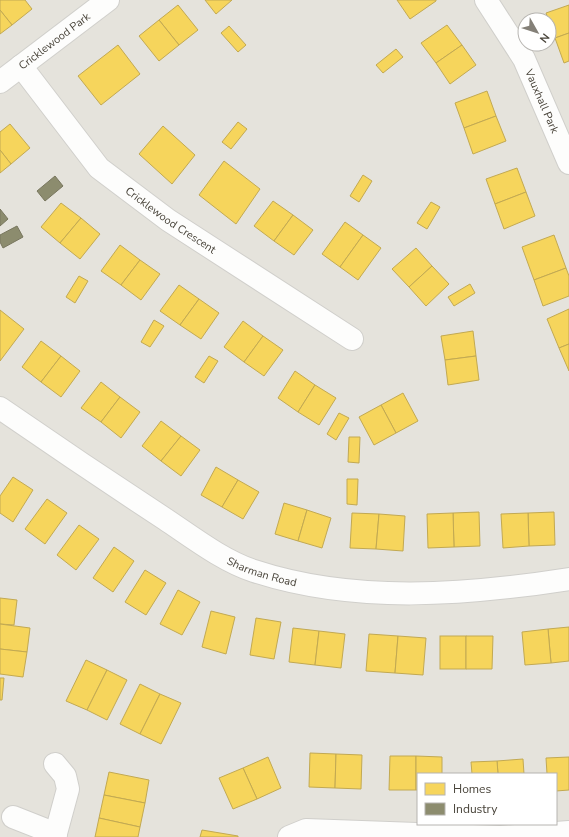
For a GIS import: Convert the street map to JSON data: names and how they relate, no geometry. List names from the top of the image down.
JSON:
{
  "streets": {
    "street": [
      "Cricklewood Park",
      "Vauxhall Park",
      "Cricklewood Crescent",
      "Sharman Road"
    ]
  },
  "crossings": [
    ["Cricklewood Park", "Cricklewood Crescent"]
  ],
  "legend": ["Homes", "Industry"],
  "north": "bottom right"
}
